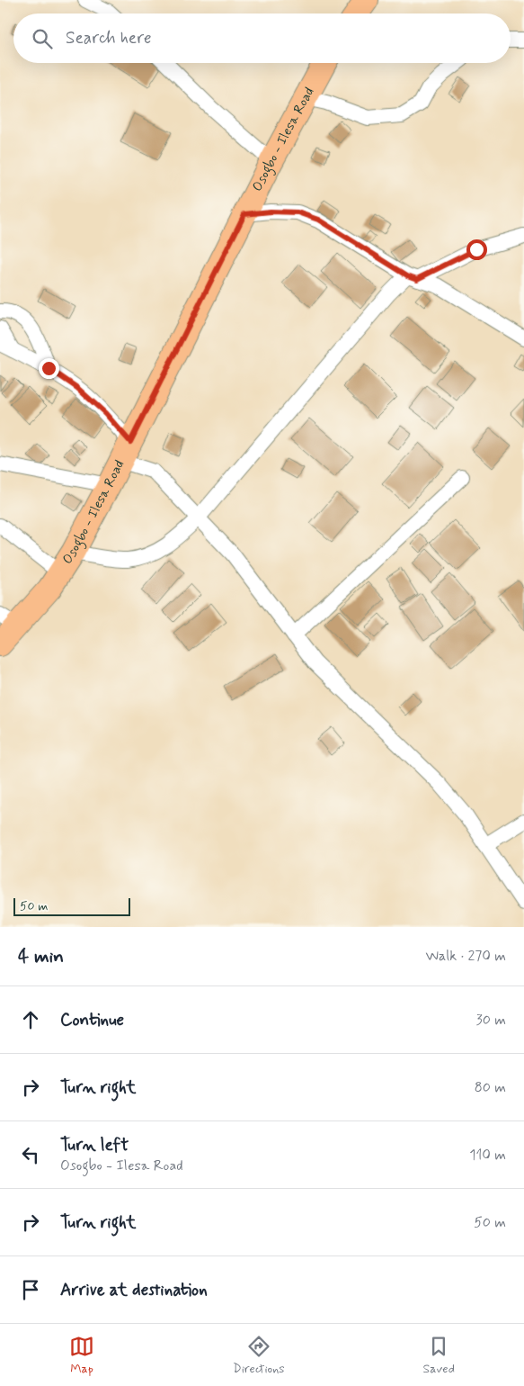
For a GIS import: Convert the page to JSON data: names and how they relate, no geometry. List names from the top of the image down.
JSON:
{
  "streets": {
    "main road": ["Osogbo - Ilesa Road"]
  },
  "scale_bar": "50 m",
  "page": {
    "search": "Search here",
    "scale": "50 m",
    "heading": ["4 min", "Walk · 270 m"],
    "list": [
      ["Continue", "30 m"],
      ["Turn right", "80 m"],
      ["Turn left", "Osogbo - Ilesa Road", "110 m"],
      ["Turn right", "50 m"],
      "Arrive at destination"
    ],
    "nav": ["Map", "Directions", "Saved"]
  }
}
